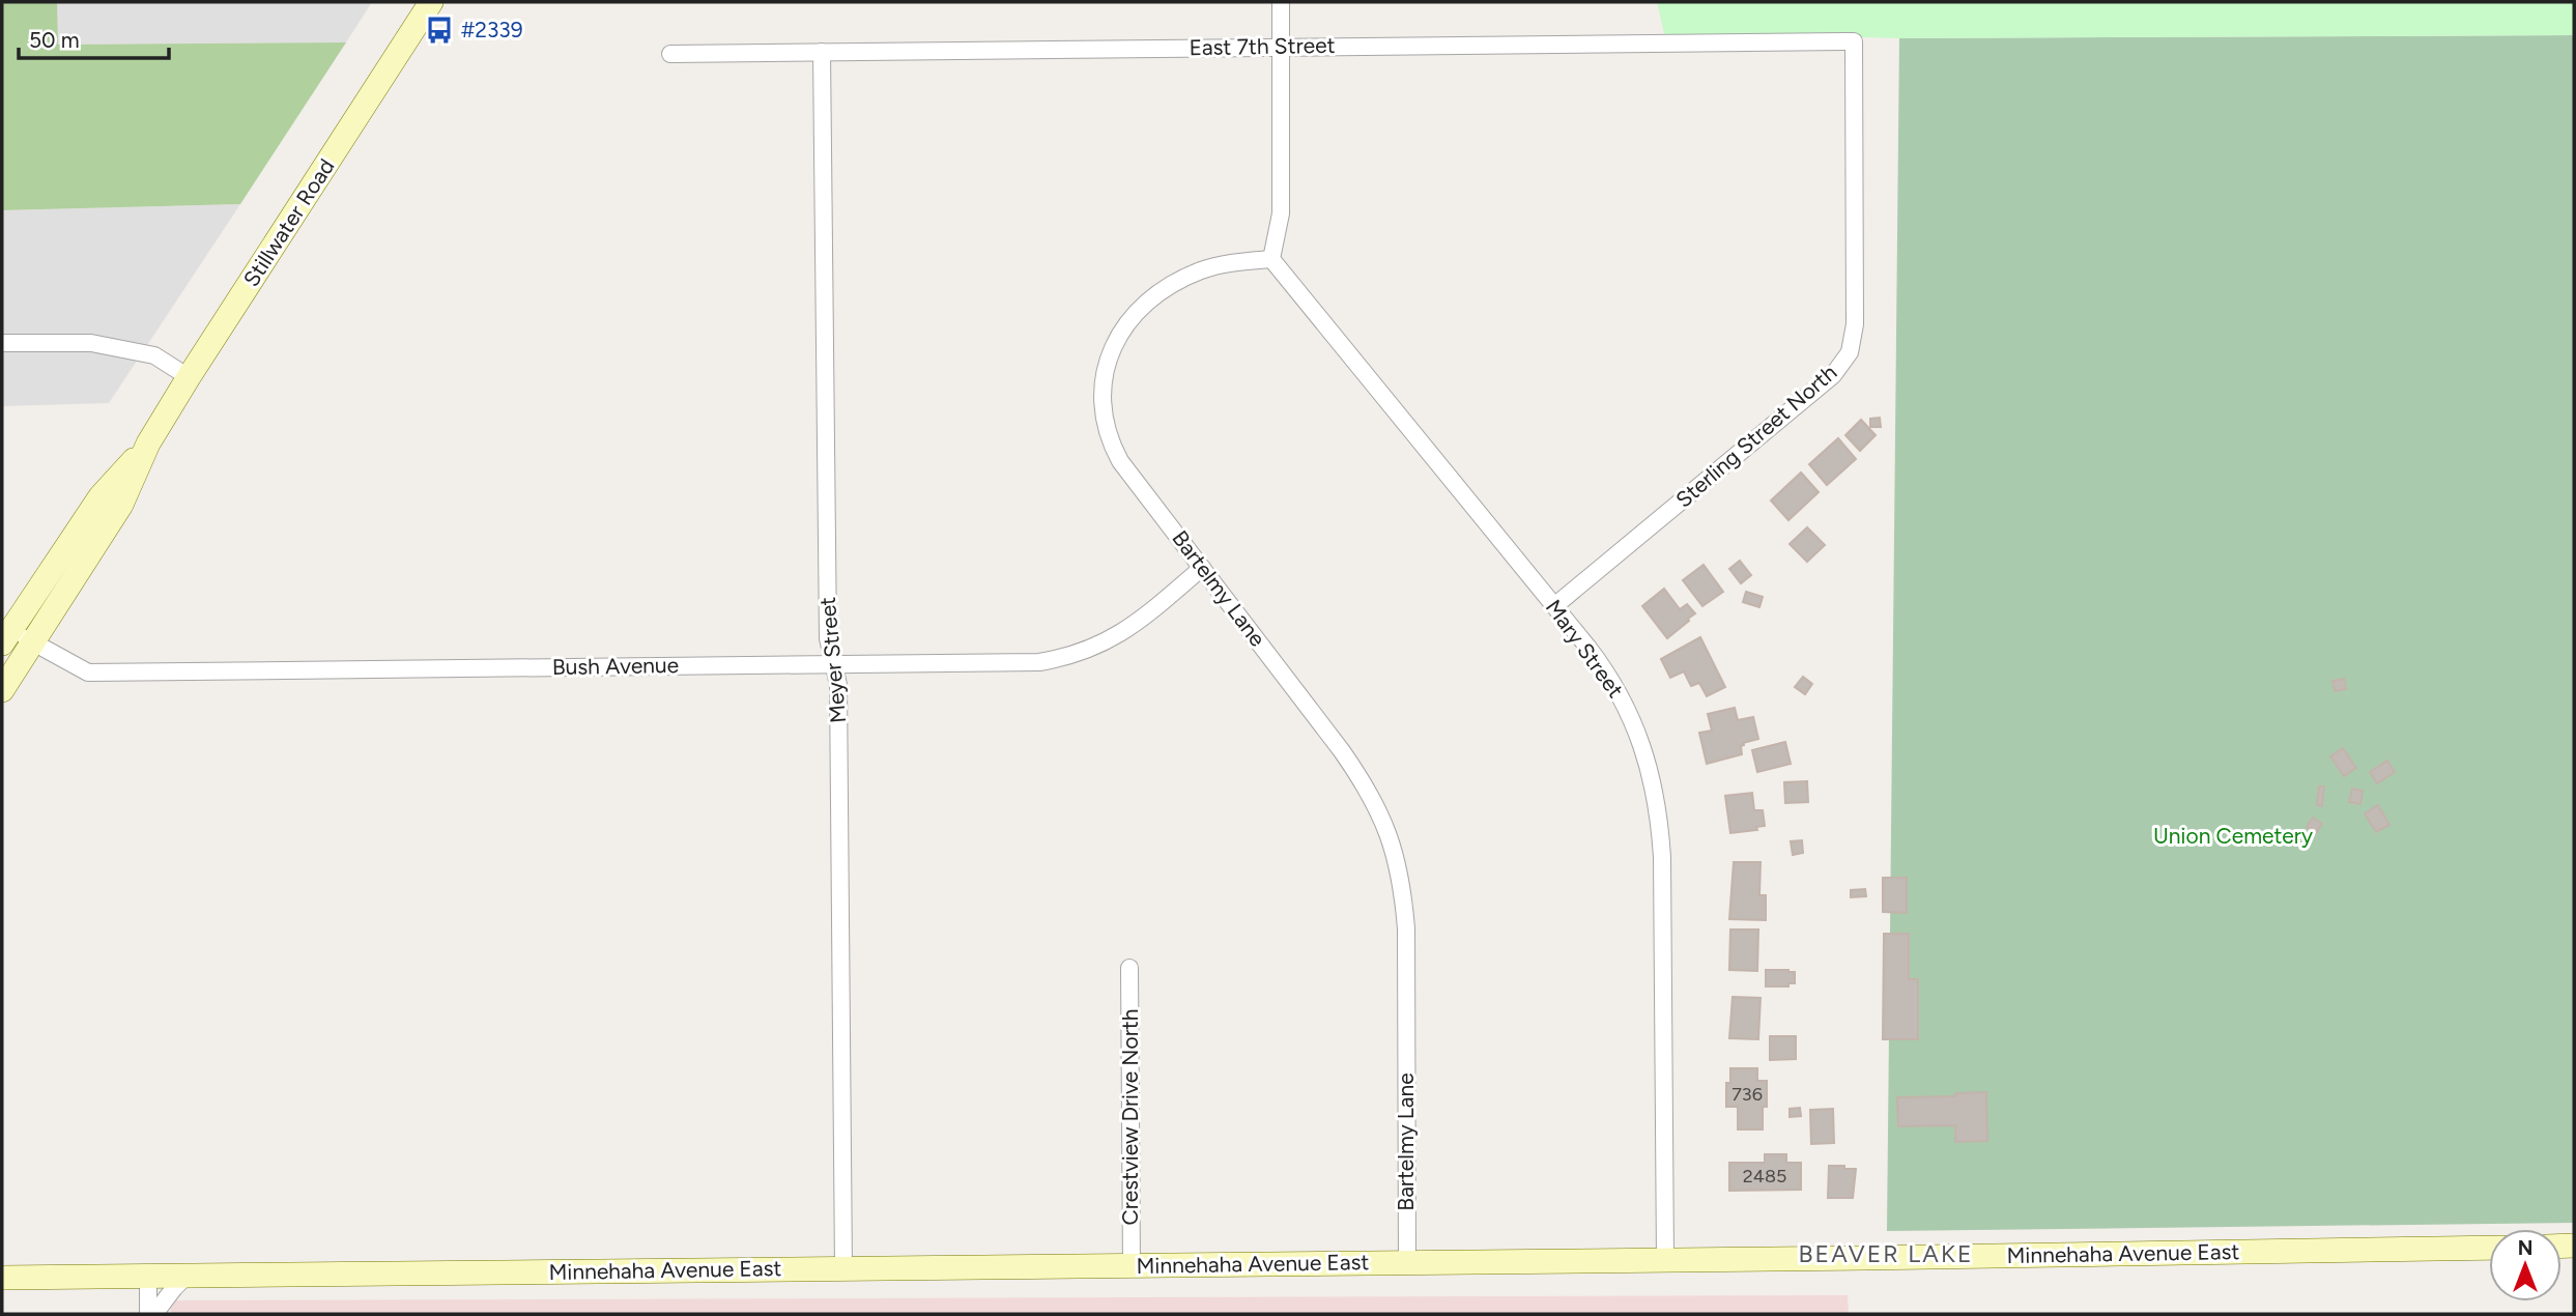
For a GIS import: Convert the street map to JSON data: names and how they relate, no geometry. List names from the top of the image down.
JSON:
{
  "streets": {
    "main road": ["Stillwater Road", "Minnehaha Avenue East"],
    "street": [
      "East 7th Street",
      "Sterling Street North",
      "Bartelmy Lane",
      "Mary Street",
      "Meyer Street",
      "Bush Avenue",
      "Crestview Drive North"
    ]
  },
  "crossings": [
    ["East 7th Street", "Sterling Street North"],
    ["East 7th Street", "Meyer Street"],
    ["Stillwater Road", "Bush Avenue"],
    ["Sterling Street North", "Mary Street"],
    ["Bartelmy Lane", "Mary Street"],
    ["Bartelmy Lane", "Bush Avenue"],
    ["Bartelmy Lane", "Minnehaha Avenue East"],
    ["Mary Street", "Minnehaha Avenue East"],
    ["Meyer Street", "Bush Avenue"],
    ["Meyer Street", "Minnehaha Avenue East"],
    ["Crestview Drive North", "Minnehaha Avenue East"]
  ],
  "districts": ["BEAVER LAKE"],
  "parks": ["Union Cemetery"],
  "places": {
    "bus stop": ["#2339"]
  },
  "house_numbers": ["736", "2485"],
  "scale_bar": "50 m",
  "north": "top"
}
